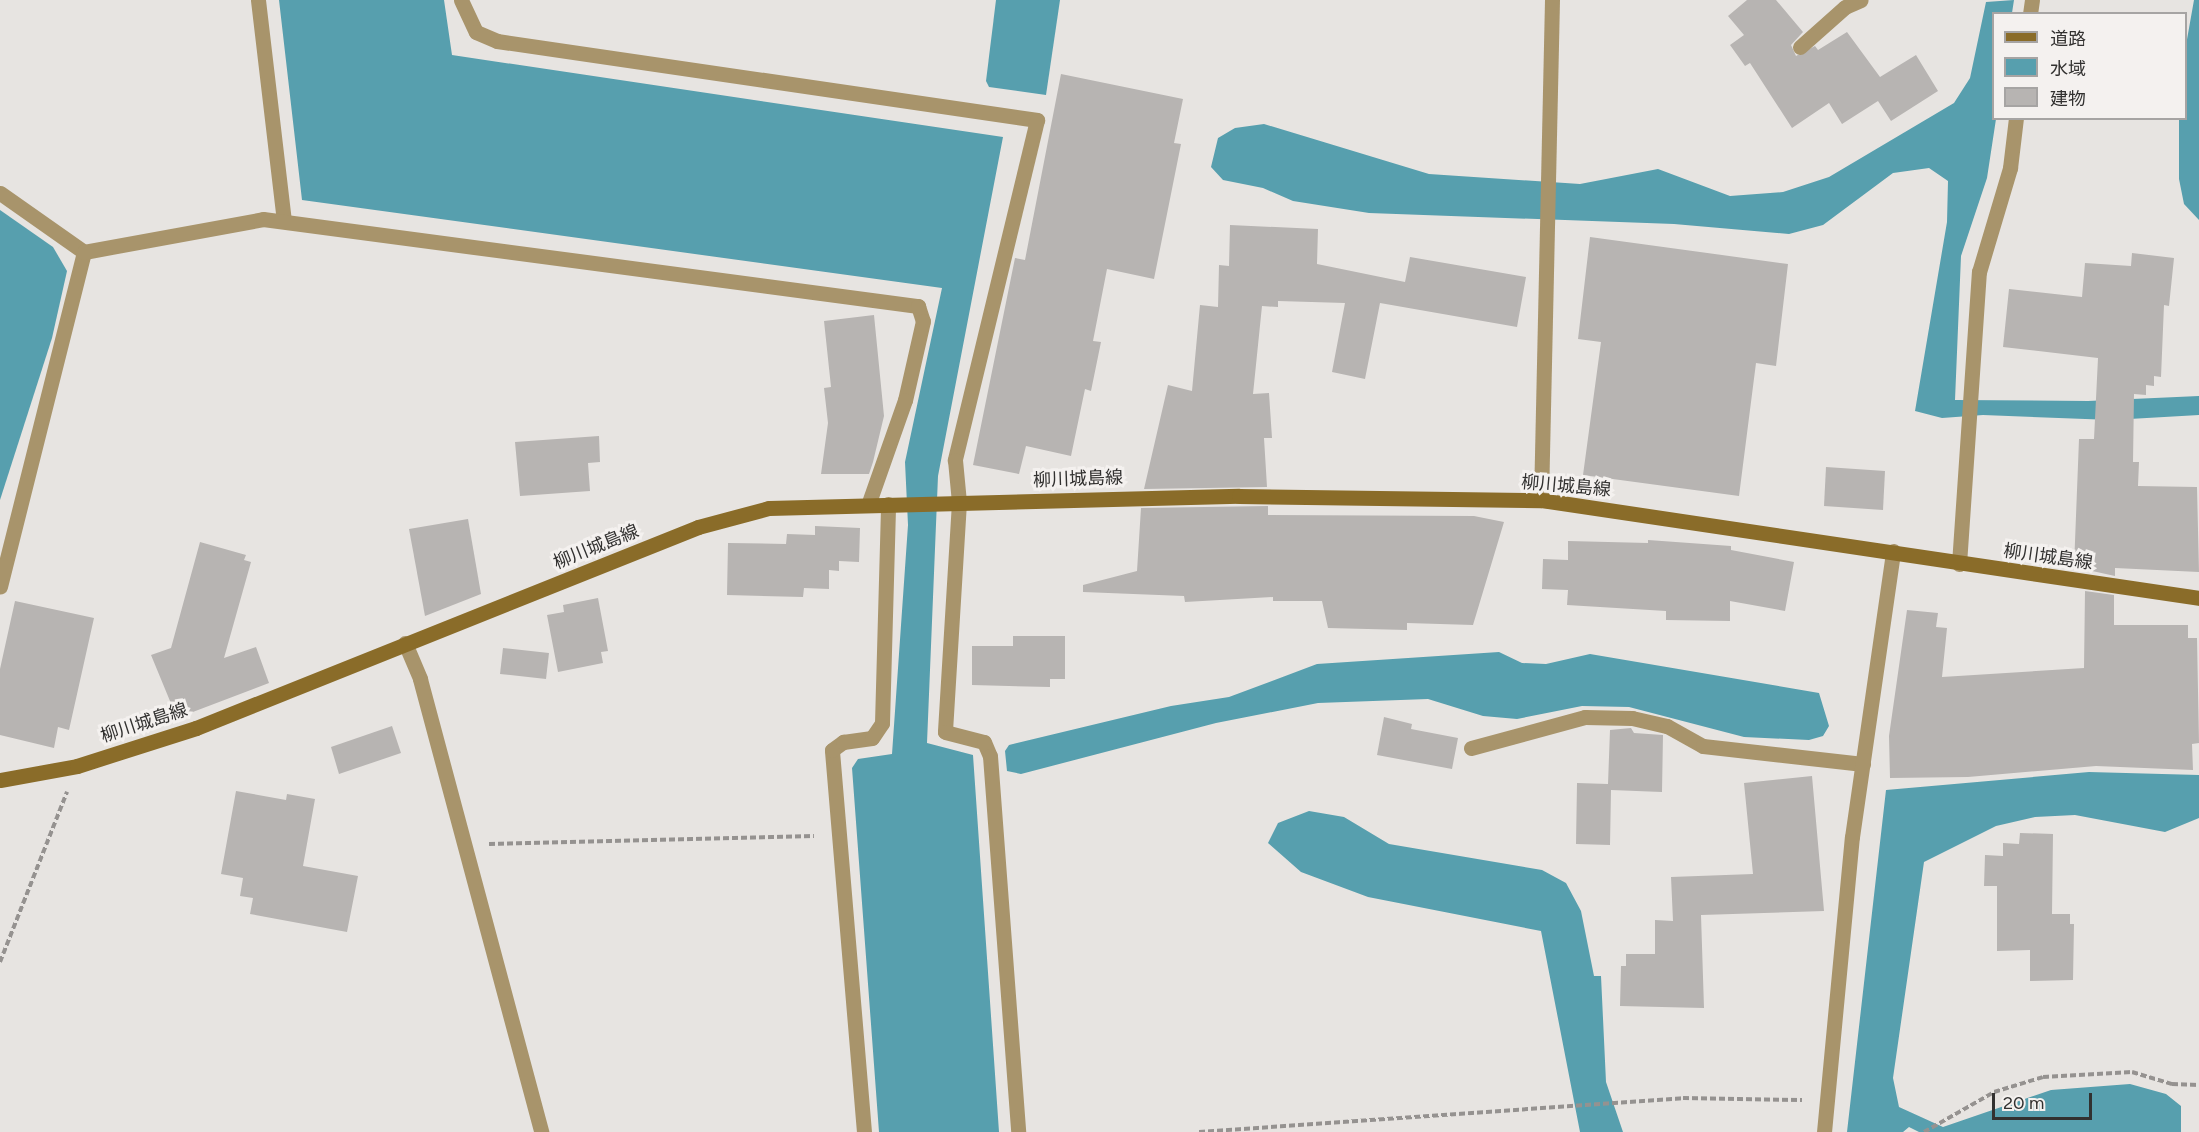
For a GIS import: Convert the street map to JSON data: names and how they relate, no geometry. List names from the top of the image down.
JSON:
{
  "streets": {
    "main road": ["柳川城島線"]
  },
  "legend": ["道路", "水域", "建物"],
  "scale_bar": "20 m"
}
